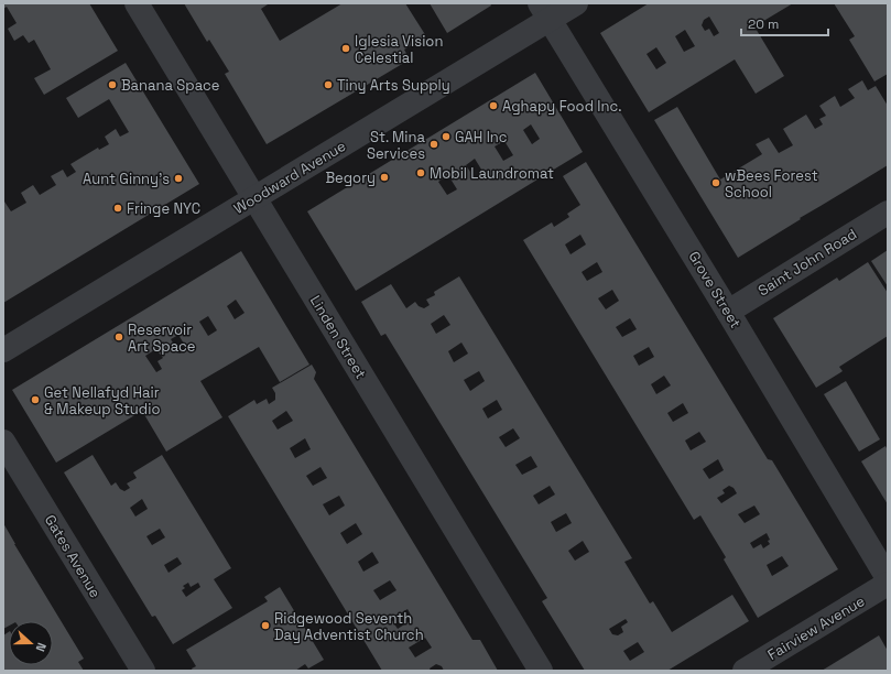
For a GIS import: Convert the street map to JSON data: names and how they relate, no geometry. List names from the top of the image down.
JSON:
{
  "streets": {
    "street": [
      "Woodward Avenue",
      "Saint John Road",
      "Grove Street",
      "Linden Street",
      "Gates Avenue",
      "Fairview Avenue"
    ]
  },
  "crossings": [
    ["Woodward Avenue", "Grove Street"],
    ["Woodward Avenue", "Linden Street"],
    ["Saint John Road", "Grove Street"]
  ],
  "places": [
    "Iglesia Vision Celestial",
    "Banana Space",
    "Tiny Arts Supply",
    "Aghapy Food Inc.",
    "GAH Inc",
    "St. Mina Services",
    "Mobil Laundromat",
    "Begory",
    "Aunt Ginny's",
    "wBees Forest School",
    "Fringe NYC",
    "Reservoir Art Space",
    "Get Nellafyd Hair & Makeup Studio",
    "Ridgewood Seventh Day Adventist Church"
  ],
  "scale_bar": "20 m",
  "north": "right"
}
